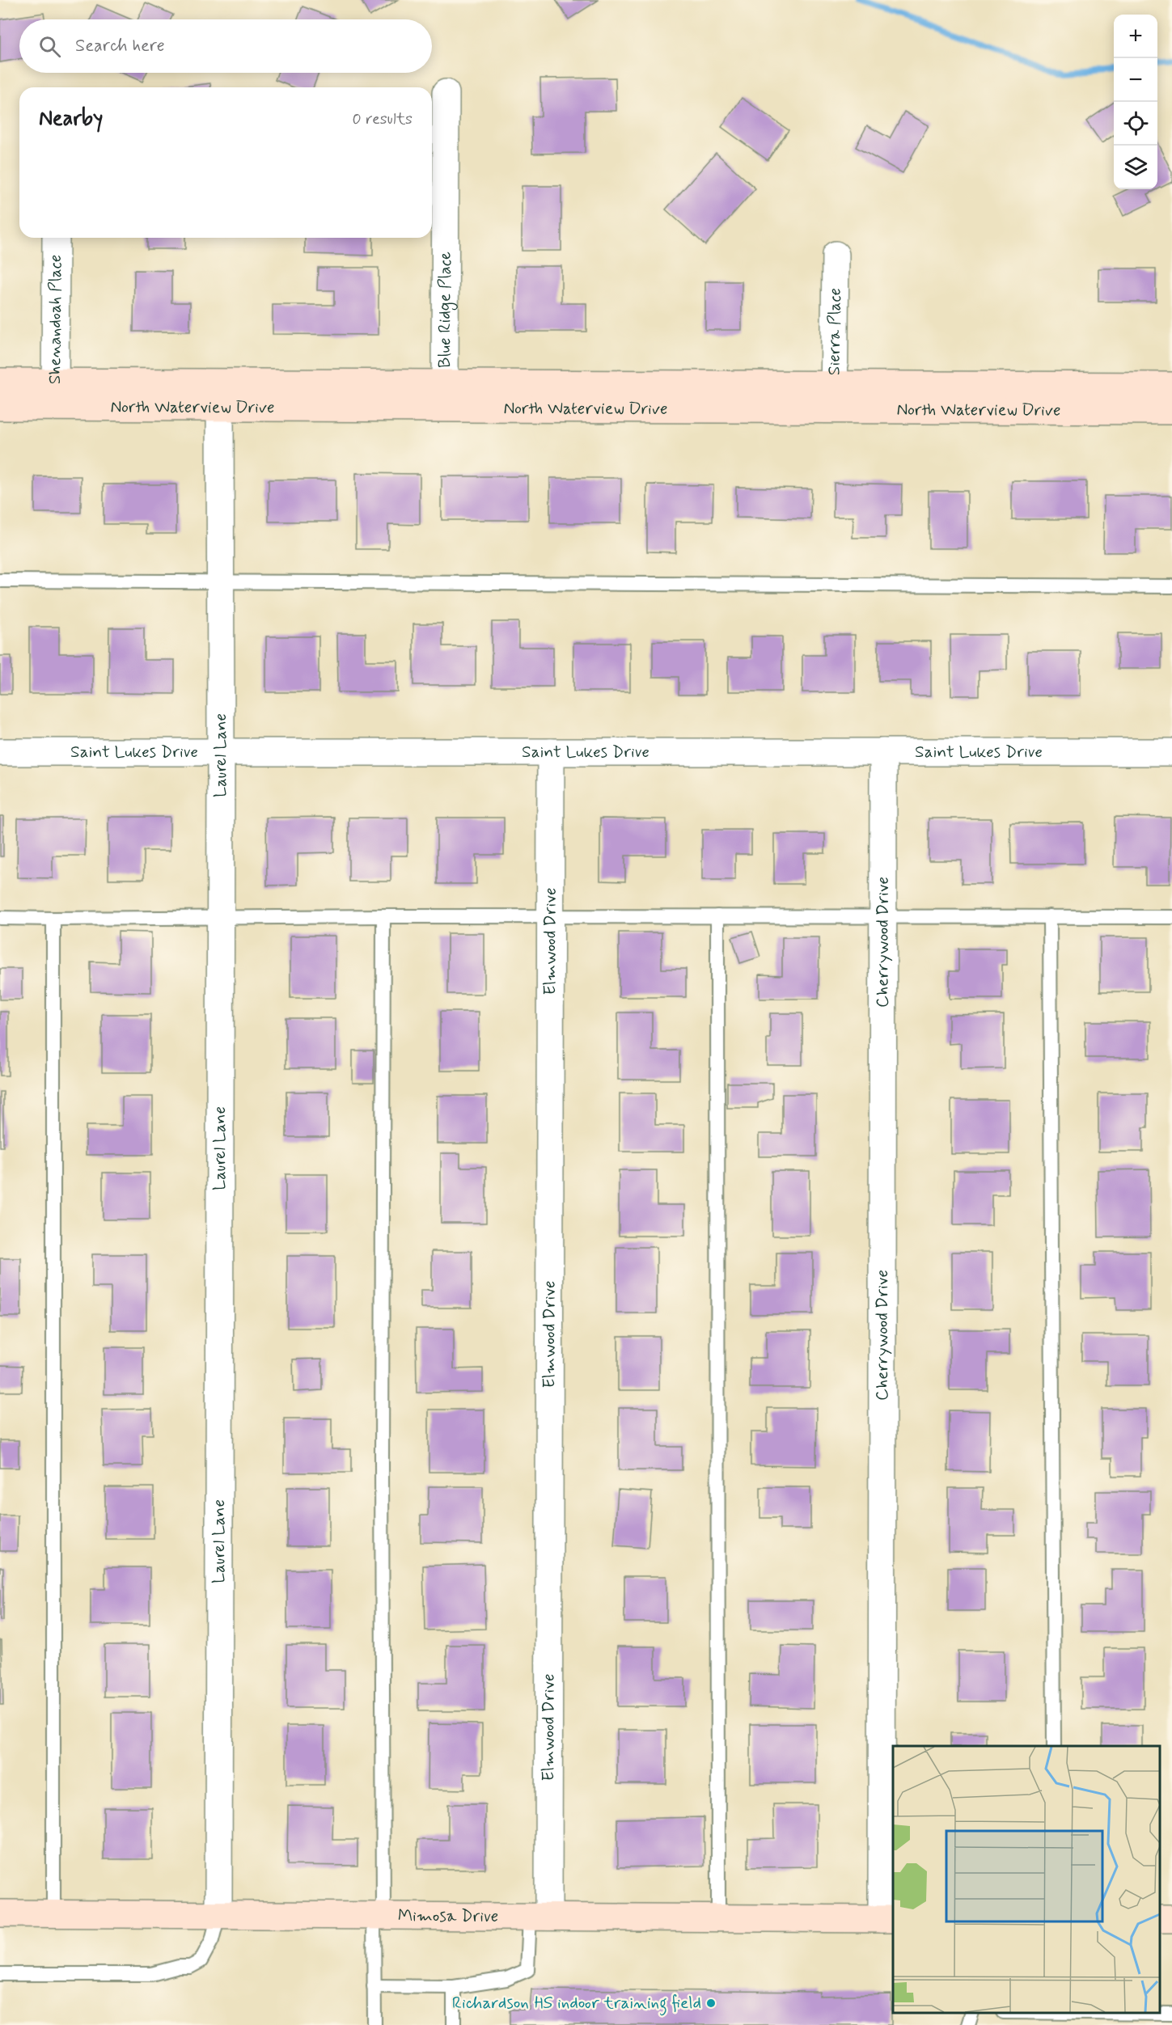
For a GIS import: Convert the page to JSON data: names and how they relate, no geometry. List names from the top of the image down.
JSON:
{
  "streets": {
    "street": [
      "Blue Ridge Place",
      "Shenandoah Place",
      "Sierra Place",
      "North Waterview Drive",
      "Saint Lukes Drive",
      "Laurel Lane",
      "Elmwood Drive",
      "Cherrywood Drive",
      "Mimosa Drive"
    ]
  },
  "crossings": [
    ["Blue Ridge Place", "North Waterview Drive"],
    ["Shenandoah Place", "North Waterview Drive"],
    ["Sierra Place", "North Waterview Drive"],
    ["North Waterview Drive", "Laurel Lane"],
    ["Saint Lukes Drive", "Laurel Lane"],
    ["Saint Lukes Drive", "Elmwood Drive"],
    ["Saint Lukes Drive", "Cherrywood Drive"],
    ["Laurel Lane", "Mimosa Drive"],
    ["Elmwood Drive", "Mimosa Drive"],
    ["Cherrywood Drive", "Mimosa Drive"]
  ],
  "places": ["Richardson HS indoor training field"],
  "page": {
    "map_buttons": ["+", "−"],
    "search": "Search here",
    "heading": ["Nearby", "0 results"]
  }
}
